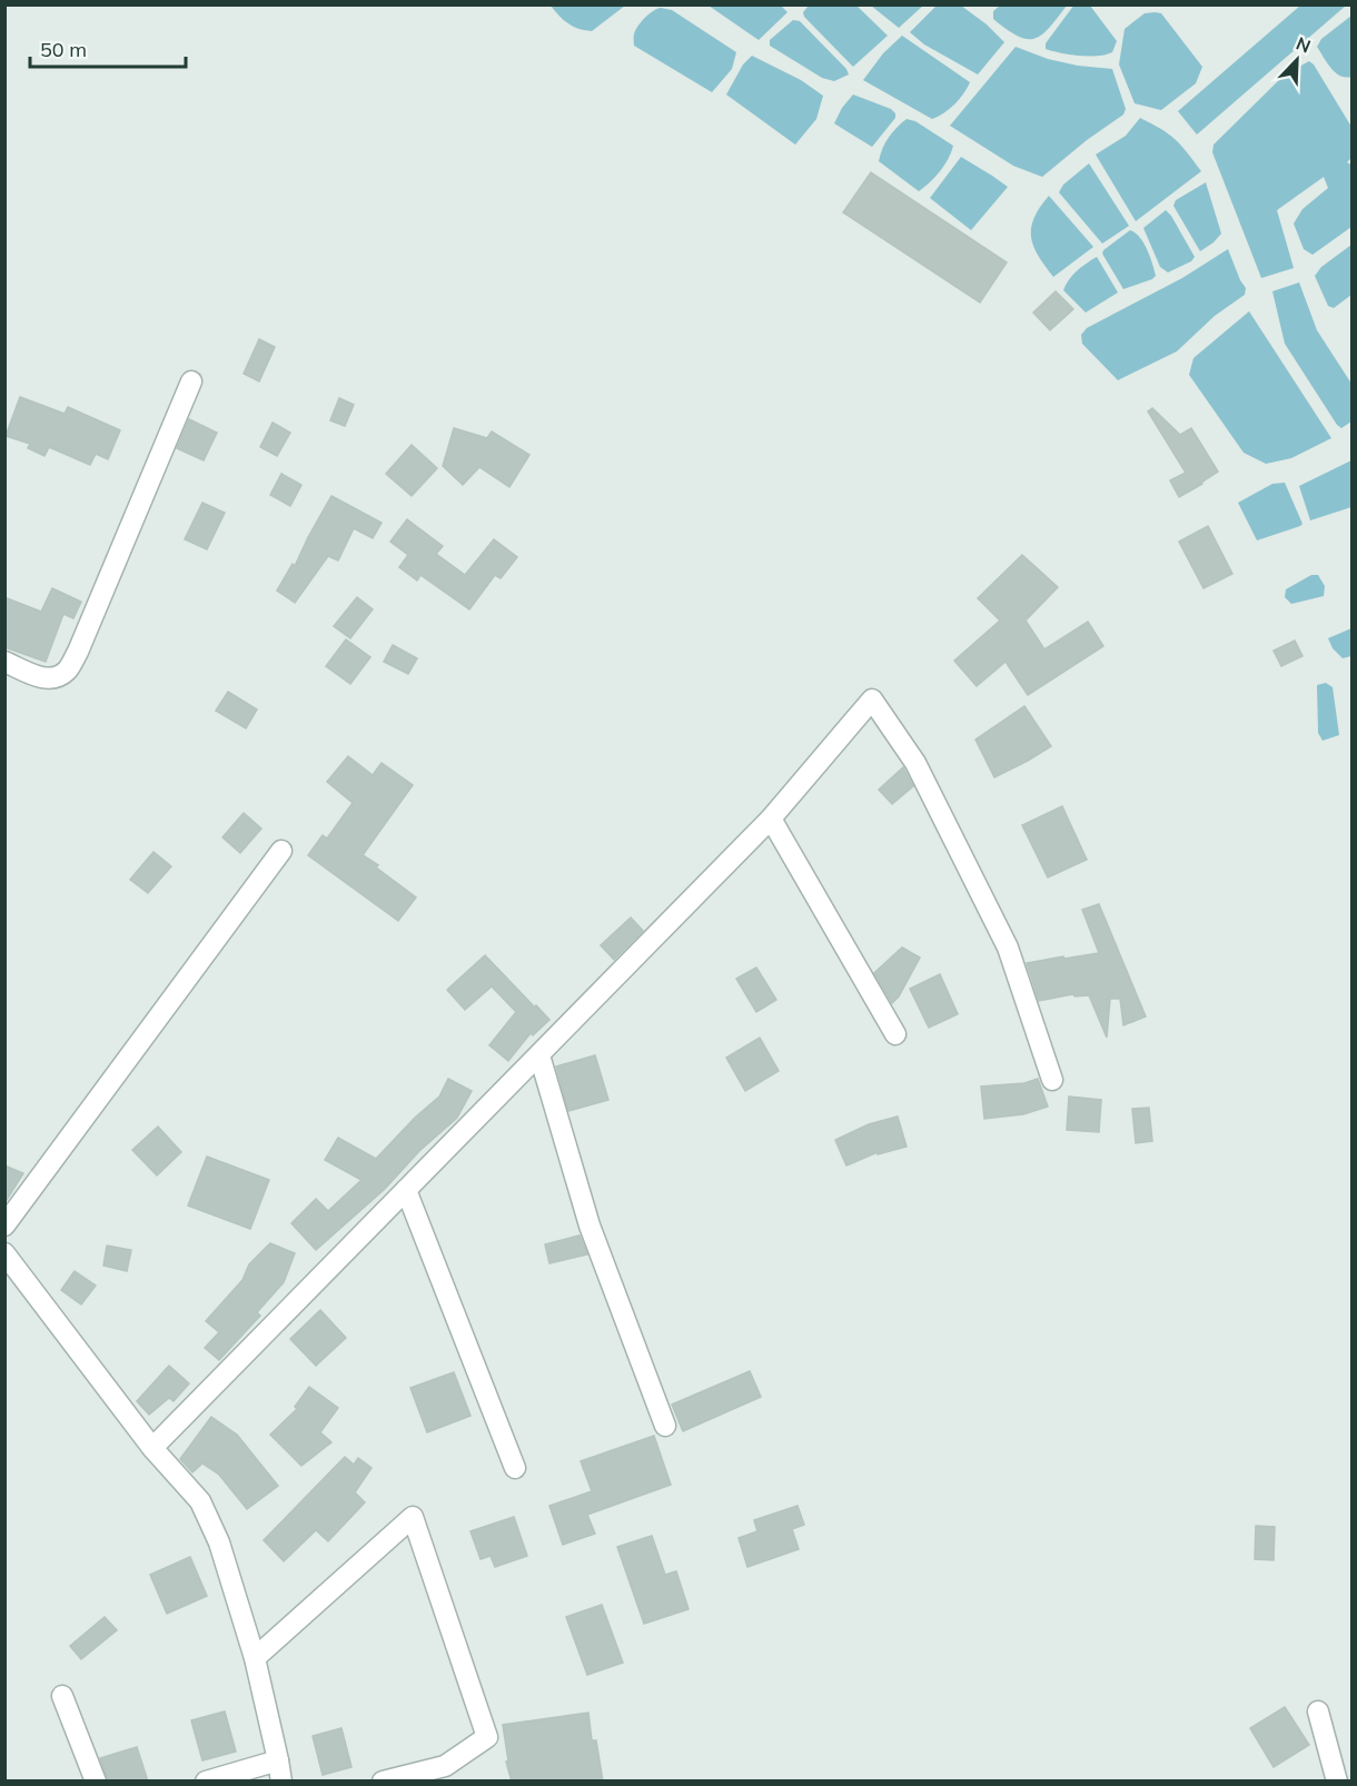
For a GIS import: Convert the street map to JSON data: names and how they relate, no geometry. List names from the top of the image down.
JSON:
{
  "scale_bar": "50 m",
  "north": "top right"
}
